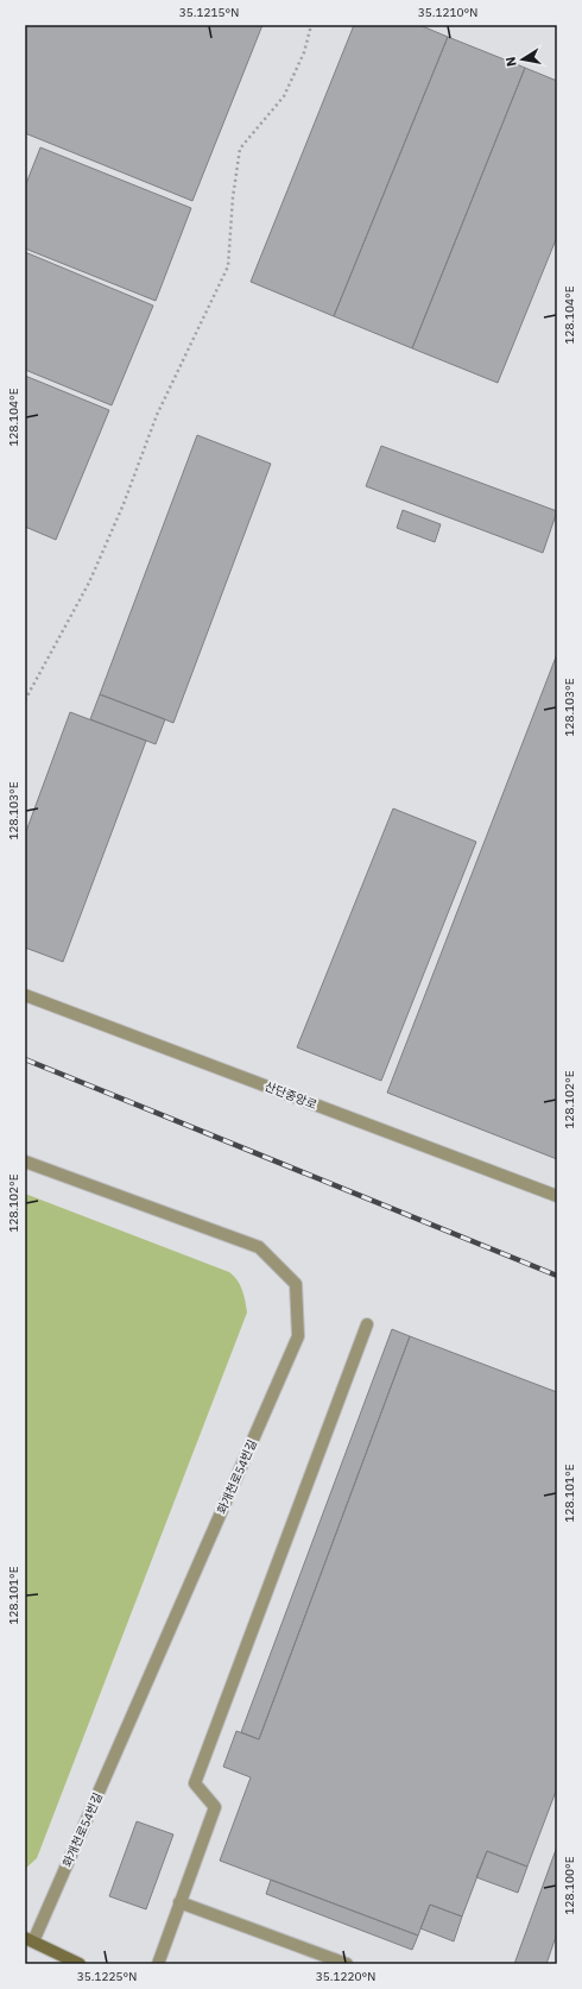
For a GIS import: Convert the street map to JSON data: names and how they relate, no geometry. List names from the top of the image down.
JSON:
{
  "streets": {
    "street": ["산단중앙로", "화개천로54번길"]
  },
  "north": "left",
  "coordinates": [
    "35.1215°N",
    "35.1210°N",
    "128.104°E",
    "128.103°E",
    "128.102°E",
    "128.101°E",
    "128.100°E",
    "35.1225°N",
    "35.1220°N"
  ]
}
